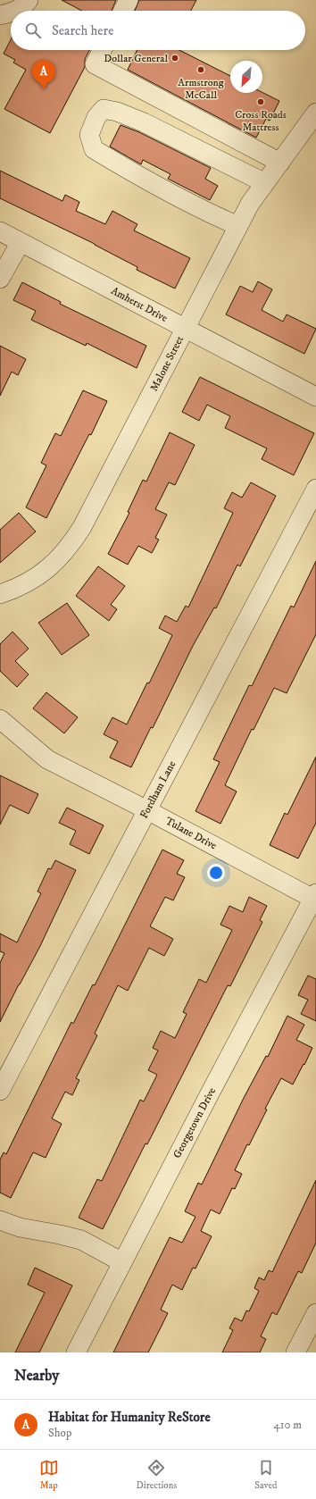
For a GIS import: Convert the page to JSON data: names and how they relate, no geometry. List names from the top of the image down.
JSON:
{
  "streets": {
    "street": [
      "Amherst Drive",
      "Malone Street",
      "Fordham Lane",
      "Tulane Drive",
      "Georgetown Drive"
    ]
  },
  "crossings": [
    ["Amherst Drive", "Malone Street"],
    ["Fordham Lane", "Tulane Drive"],
    ["Tulane Drive", "Georgetown Drive"]
  ],
  "places": ["Dollar General", "Armstrong McCall", "Cross Roads Mattress"],
  "north": "bottom left",
  "page": {
    "search": "Search here",
    "pins": "A",
    "heading": "Nearby",
    "list": [
      {
        "mark": "A",
        "name": "Habitat for Humanity ReStore",
        "note": "Shop",
        "value": "410 m"
      }
    ],
    "nav": ["Map", "Directions", "Saved"]
  }
}
